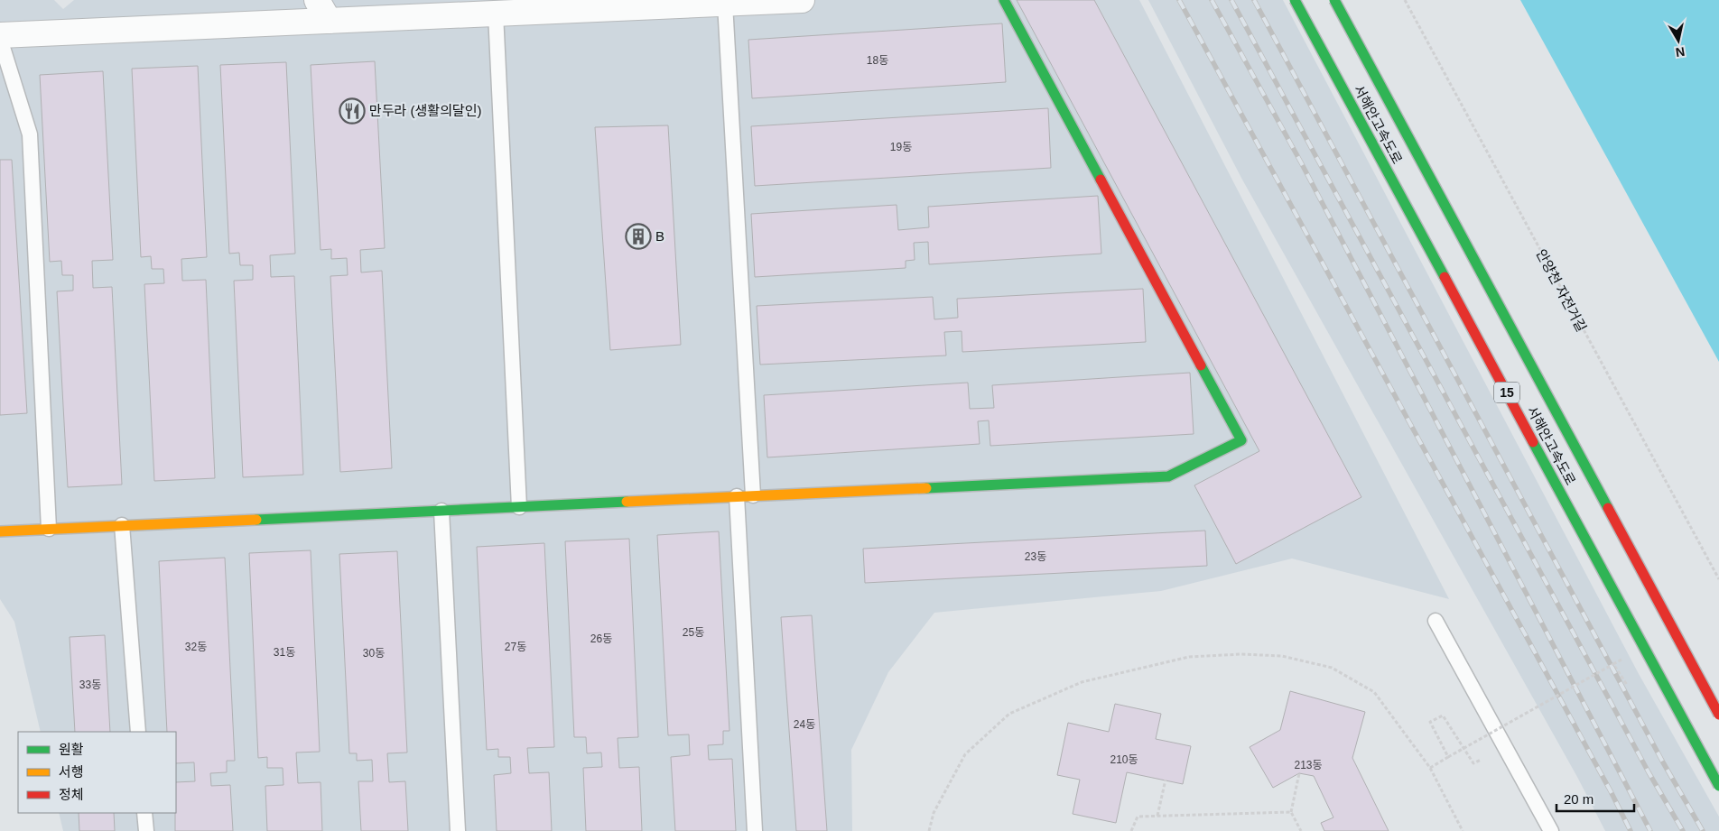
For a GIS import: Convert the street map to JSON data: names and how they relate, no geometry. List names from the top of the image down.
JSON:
{
  "streets": {
    "main road": ["서해안고속도로", "15"],
    "path": ["안양천 자전거길"]
  },
  "places": {
    "restaurant": ["만두라 (생활의달인)"],
    "building": ["B"]
  },
  "house_numbers": [
    "18동",
    "19동",
    "23동",
    "25동",
    "26동",
    "32동",
    "27동",
    "31동",
    "30동",
    "33동",
    "24동",
    "210동",
    "213동"
  ],
  "legend": ["원활", "서행", "정체"],
  "scale_bar": "20 m",
  "north": "bottom"
}
